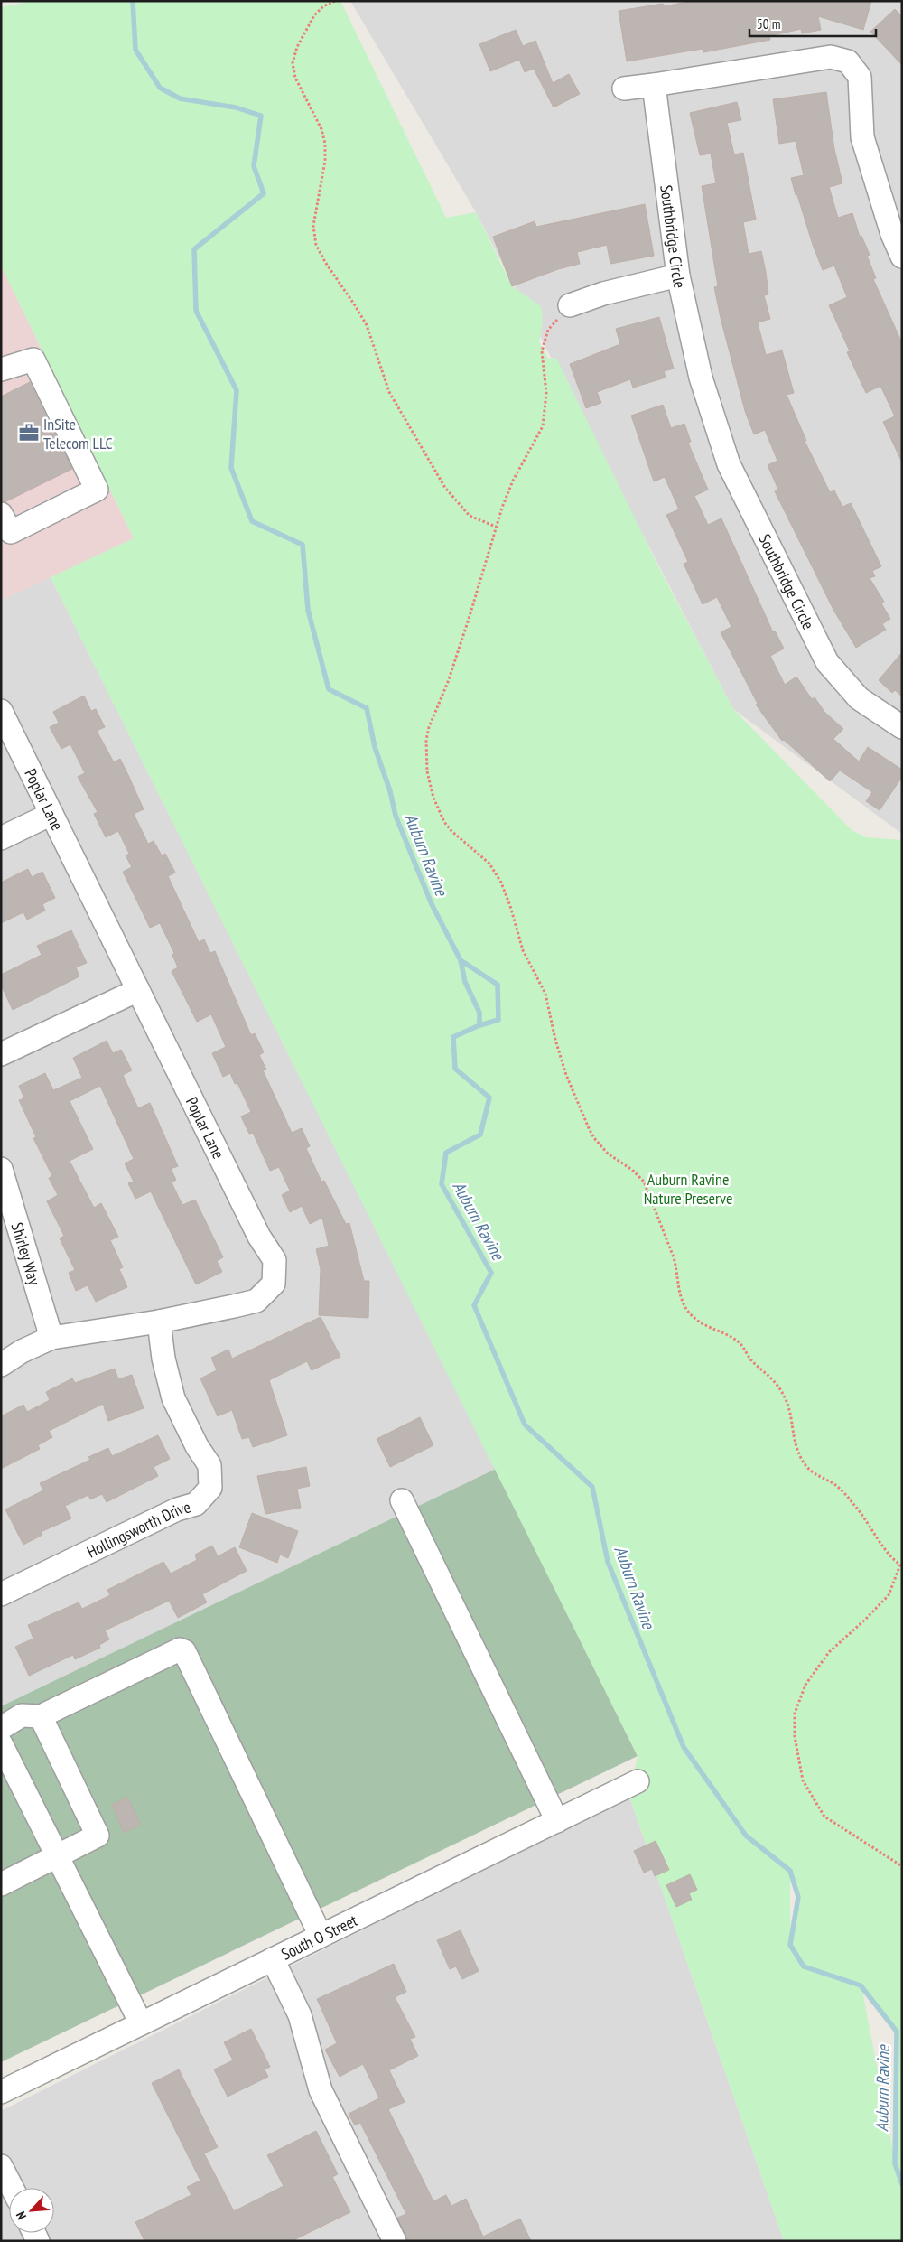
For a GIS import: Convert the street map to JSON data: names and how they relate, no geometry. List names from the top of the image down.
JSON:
{
  "streets": {
    "street": [
      "Southbridge Circle",
      "Poplar Lane",
      "Shirley Way",
      "Hollingsworth Drive",
      "South O Street"
    ]
  },
  "crossings": [
    ["Poplar Lane", "Shirley Way"],
    ["Poplar Lane", "Hollingsworth Drive"]
  ],
  "water": ["Auburn Ravine"],
  "parks": ["Auburn Ravine Nature Preserve"],
  "places": {
    "office": ["InSite Telecom LLC"]
  },
  "scale_bar": "50 m",
  "north": "bottom left"
}
